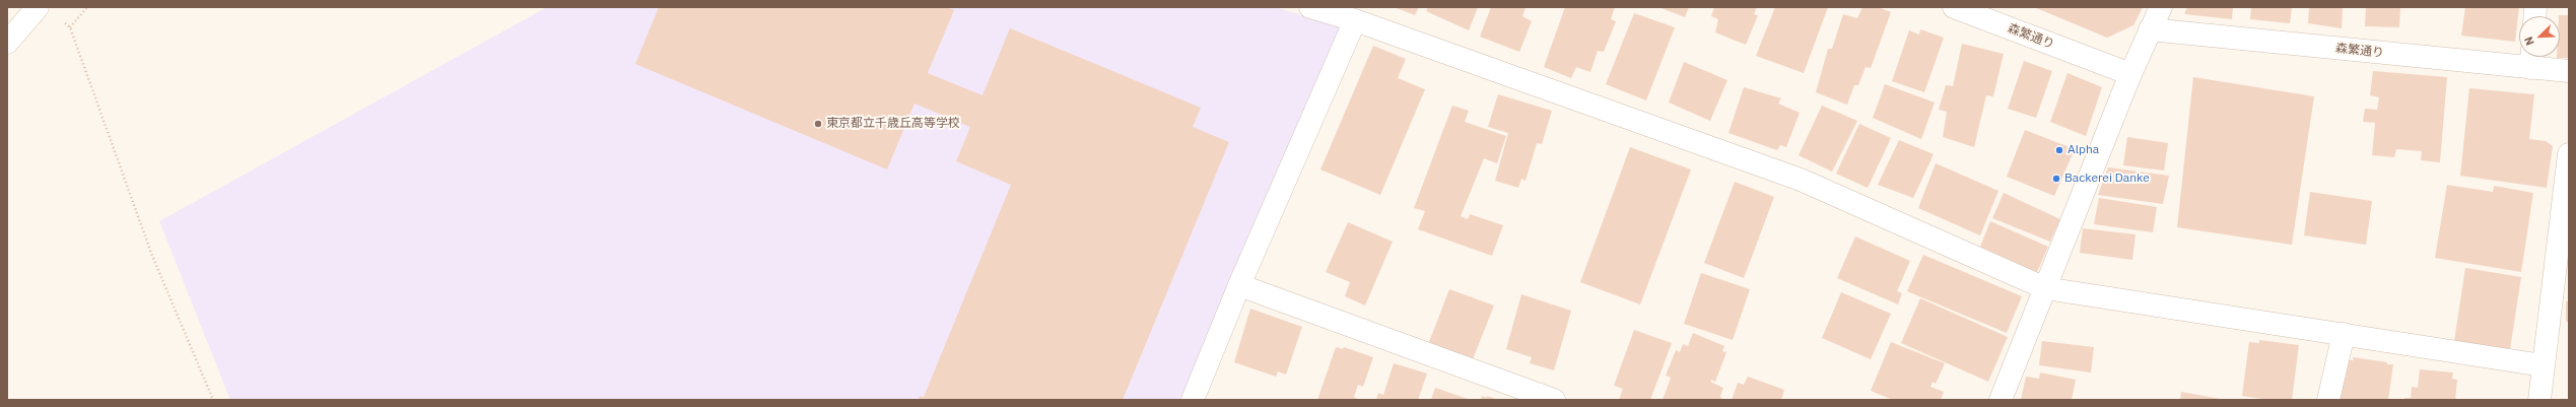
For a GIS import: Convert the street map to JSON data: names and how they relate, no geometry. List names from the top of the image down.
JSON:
{
  "streets": {
    "street": ["森繁通り"]
  },
  "places": ["東京都立千歳丘高等学校", "Alpha", "Backerei Danke"],
  "north": "bottom left"
}
